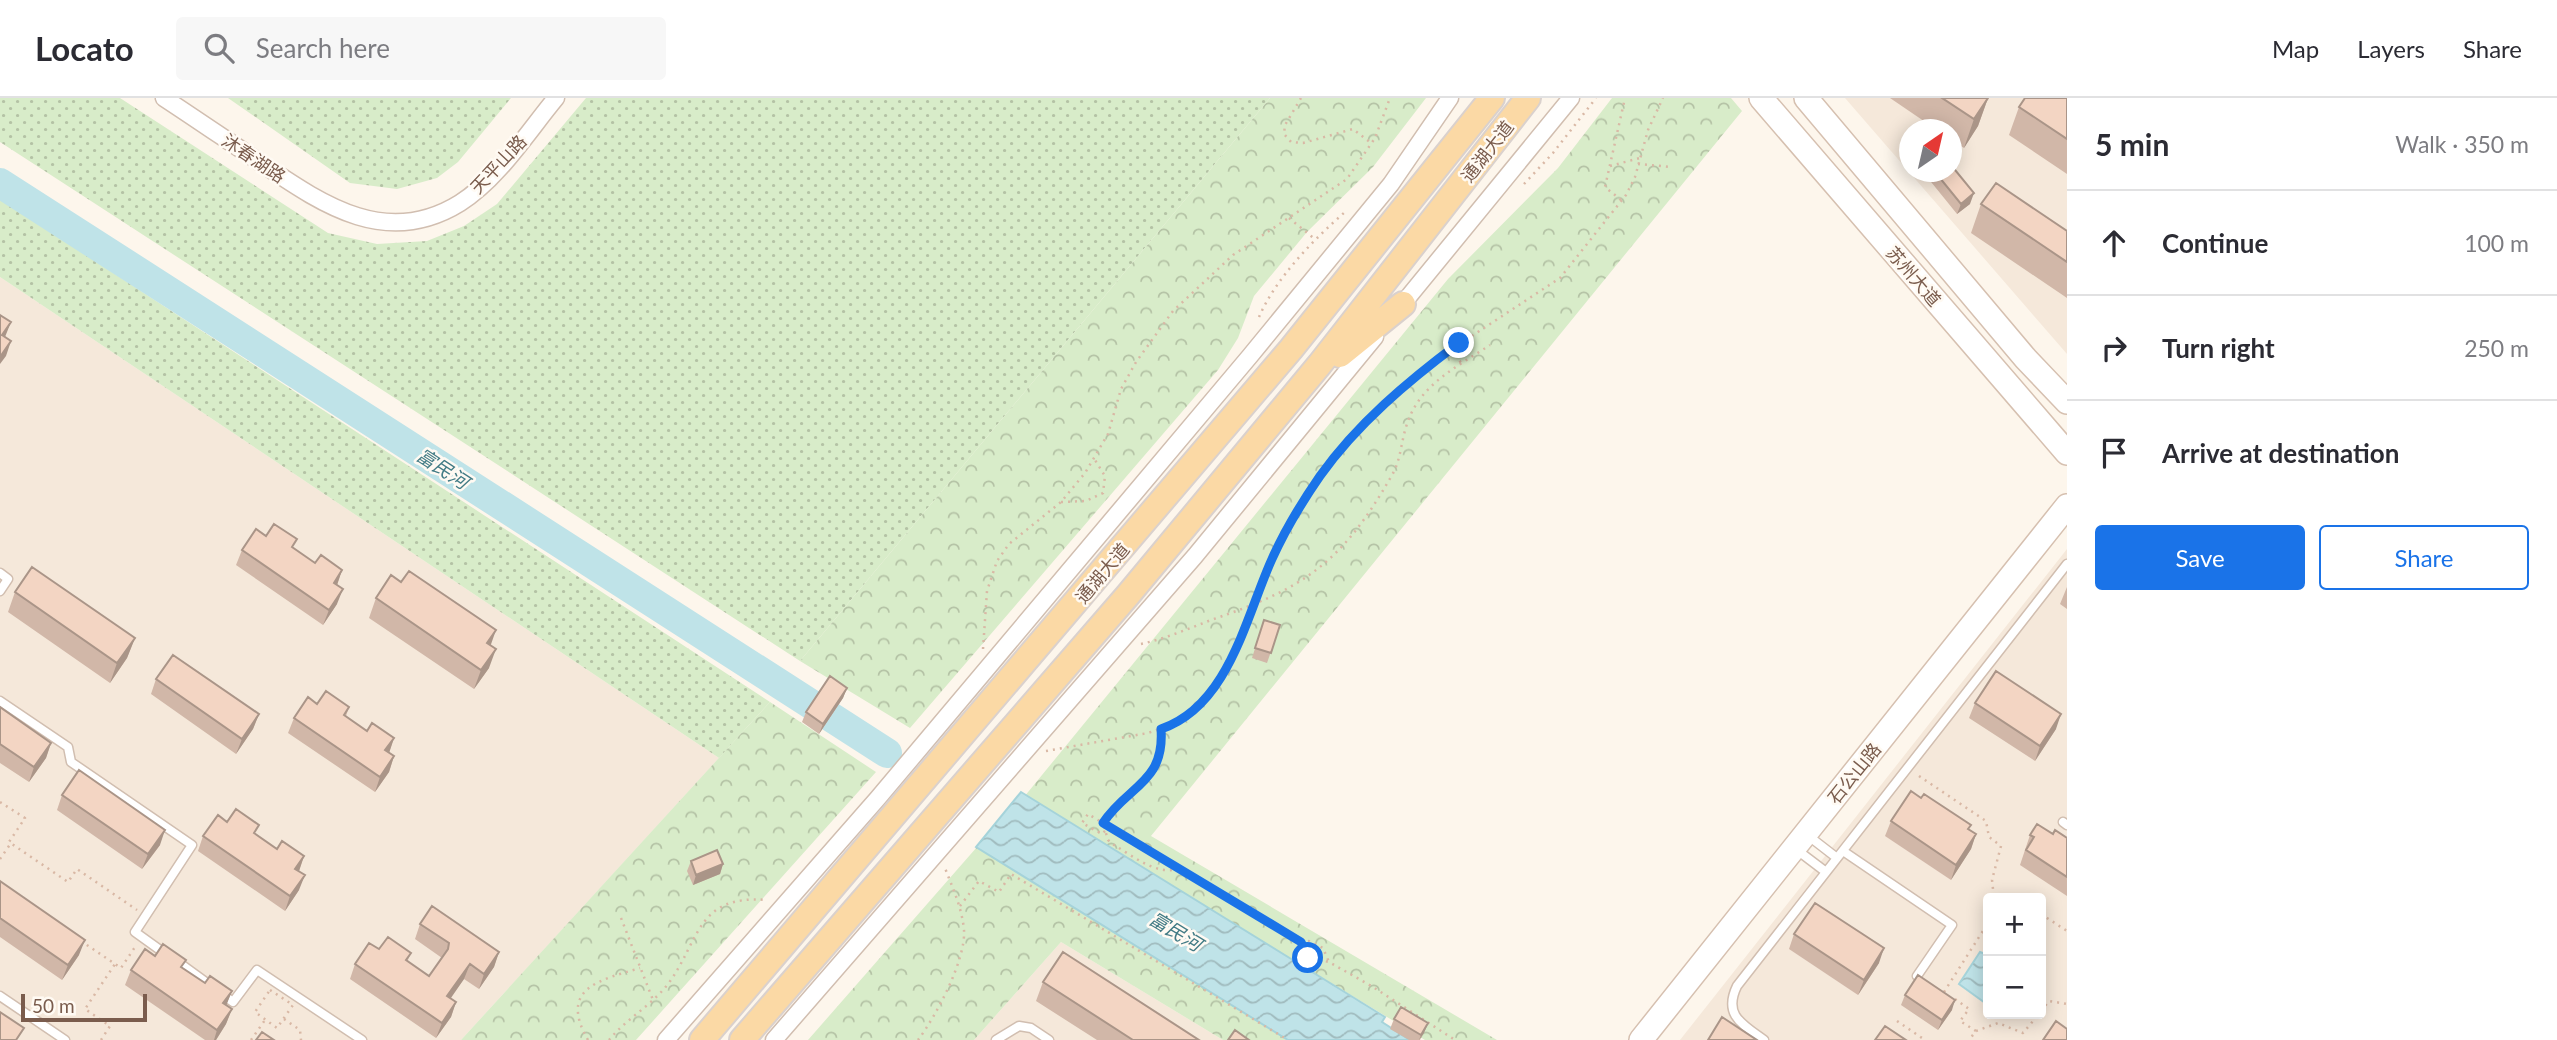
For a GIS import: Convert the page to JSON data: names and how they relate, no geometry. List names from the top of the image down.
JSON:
{
  "streets": {
    "main road": ["通湖大道"],
    "street": [
      "沐春湖路",
      "天平山路",
      "苏州大道",
      "石公山路"
    ]
  },
  "crossings": [
    ["沐春湖路", "天平山路"]
  ],
  "water": ["富民河"],
  "scale_bar": "50 m",
  "north": "top right",
  "page": {
    "header": "Locato",
    "search": "Search here",
    "nav": ["Map", "Layers", "Share"],
    "heading": ["5 min", "Walk · 350 m"],
    "list": [
      ["Continue", "100 m"],
      ["Turn right", "250 m"],
      "Arrive at destination"
    ],
    "buttons": ["Save", "Share"],
    "map_buttons": ["+", "−"],
    "scale": "50 m"
  }
}
